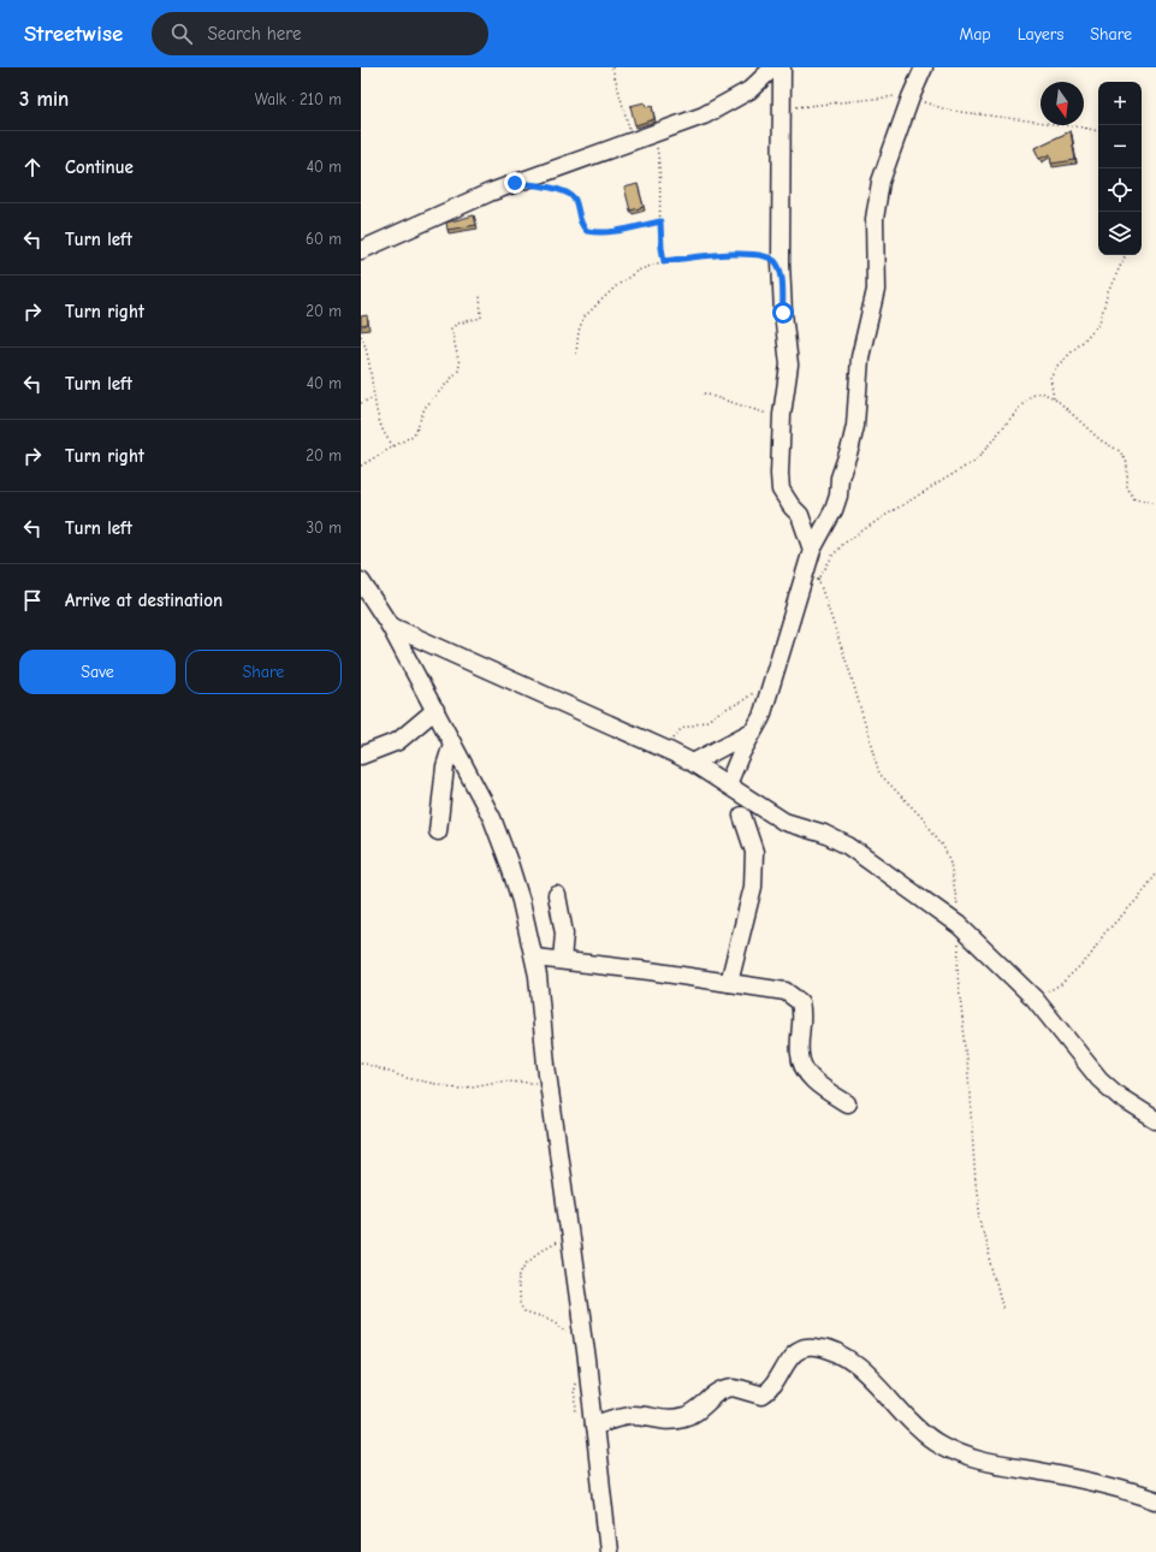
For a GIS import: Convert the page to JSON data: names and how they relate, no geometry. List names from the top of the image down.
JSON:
{
  "north": "bottom",
  "page": {
    "header": "Streetwise",
    "search": "Search here",
    "nav": ["Map", "Layers", "Share"],
    "heading": ["3 min", "Walk · 210 m"],
    "map_buttons": ["+", "−"],
    "list": [
      ["Continue", "40 m"],
      ["Turn left", "60 m"],
      ["Turn right", "20 m"],
      ["Turn left", "40 m"],
      ["Turn right", "20 m"],
      ["Turn left", "30 m"],
      "Arrive at destination"
    ],
    "buttons": ["Save", "Share"]
  }
}
